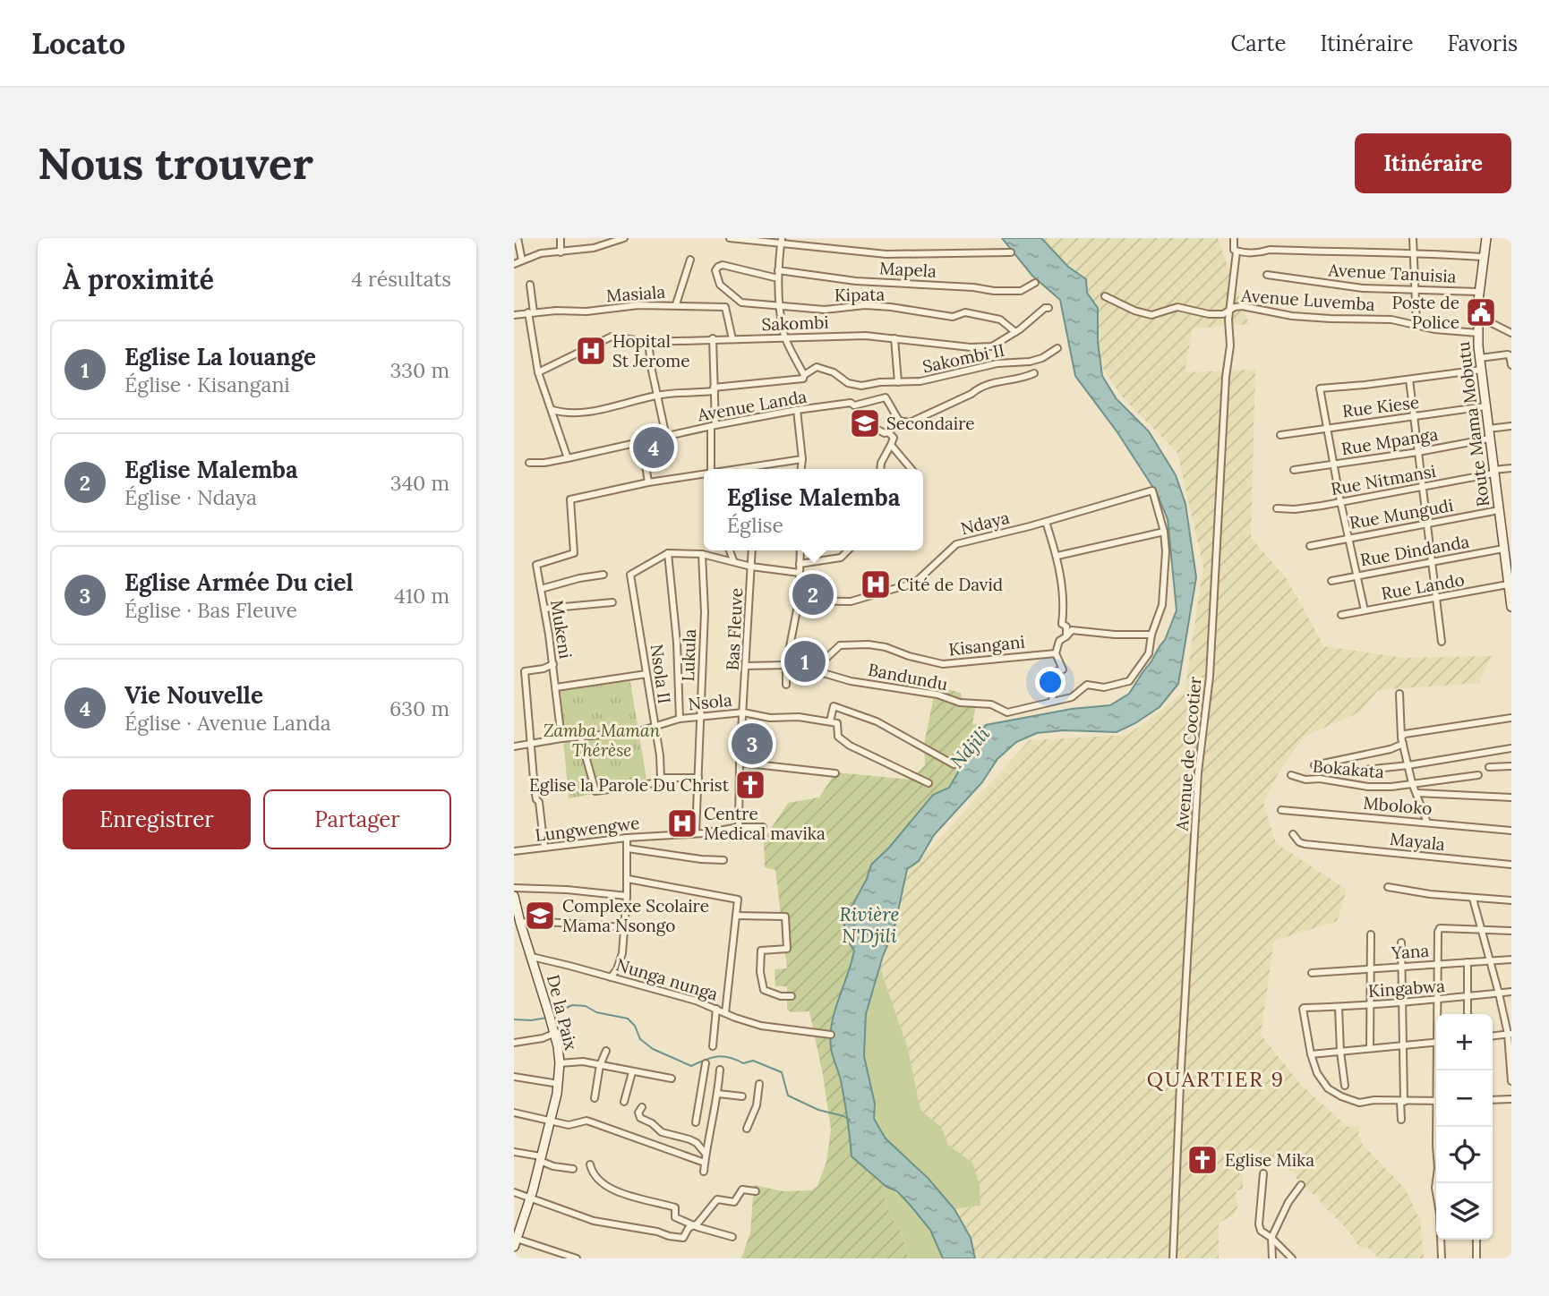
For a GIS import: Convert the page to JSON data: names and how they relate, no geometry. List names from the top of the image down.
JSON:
{
  "streets": {
    "street": [
      "Mapela",
      "Avenue Tanuisia",
      "Masiala",
      "Kipata",
      "Avenue Luvemba",
      "Sakombi",
      "Sakombi II",
      "Avenue Landa",
      "Rue Kiese",
      "Route Mama Mobutu",
      "Rue Mpanga",
      "Rue Nitmansi",
      "Rue Mungudi",
      "Ndaya",
      "Rue Dindanda",
      "Rue Lando",
      "Mukeni",
      "Bas Fleuve",
      "Kisangani",
      "Lukula",
      "Nsola II",
      "Bandundu",
      "Nsola",
      "Avenue de Cocotier",
      "Bokakata",
      "Mboloko",
      "Lungwengwe",
      "Mayala",
      "Yana",
      "Nunga nunga",
      "Kingabwa",
      "De la Paix"
    ]
  },
  "crossings": [
    ["Avenue Tanuisia", "Route Mama Mobutu"],
    ["Masiala", "Sakombi"],
    ["Kipata", "Sakombi"],
    ["Avenue Luvemba", "Route Mama Mobutu"],
    ["Avenue Luvemba", "Avenue de Cocotier"],
    ["Rue Kiese", "Route Mama Mobutu"],
    ["Route Mama Mobutu", "Rue Mpanga"],
    ["Route Mama Mobutu", "Rue Nitmansi"],
    ["Route Mama Mobutu", "Rue Mungudi"],
    ["Route Mama Mobutu", "Rue Dindanda"],
    ["Route Mama Mobutu", "Rue Lando"],
    ["Mukeni", "Nsola"],
    ["Bas Fleuve", "Nsola"],
    ["Bas Fleuve", "Lungwengwe"],
    ["Kisangani", "Bandundu"],
    ["Lukula", "Nsola"],
    ["Lukula", "Lungwengwe"],
    ["Nsola II", "Nsola"],
    ["Nunga nunga", "De la Paix"]
  ],
  "districts": ["QUARTIER 9"],
  "water": ["Ndjili", "Rivière N'Djili"],
  "parks": ["Zamba Maman Thérèse"],
  "places": {
    "public building": ["Poste de Police"],
    "hospital": ["Hopital St Jerome", "Cité de David", "Centre Medical mavika"],
    "school or university": ["Secondaire", "Complexe Scolaire Mama Nsongo"],
    "church": ["Eglise la Parole Du Christ", "Eglise Mika"]
  },
  "page": {
    "header": "Locato",
    "nav": ["Carte", "Itinéraire", "Favoris"],
    "buttons": [
      "Itinéraire",
      ["Enregistrer", "Partager"]
    ],
    "title": "Nous trouver",
    "heading": ["À proximité", "4 résultats"],
    "list": [
      {
        "mark": "1",
        "name": "Eglise La louange",
        "note": "Église · Kisangani",
        "value": "330 m"
      },
      {
        "mark": "2",
        "name": "Eglise Malemba",
        "note": "Église · Ndaya",
        "value": "340 m"
      },
      {
        "mark": "3",
        "name": "Eglise Armée Du ciel",
        "note": "Église · Bas Fleuve",
        "value": "410 m"
      },
      {
        "mark": "4",
        "name": "Vie Nouvelle",
        "note": "Église · Avenue Landa",
        "value": "630 m"
      }
    ],
    "pins": [
      "4",
      "2",
      "1",
      "3"
    ],
    "popup": ["Eglise Malemba", "Église"],
    "map_buttons": ["+", "−"]
  }
}
